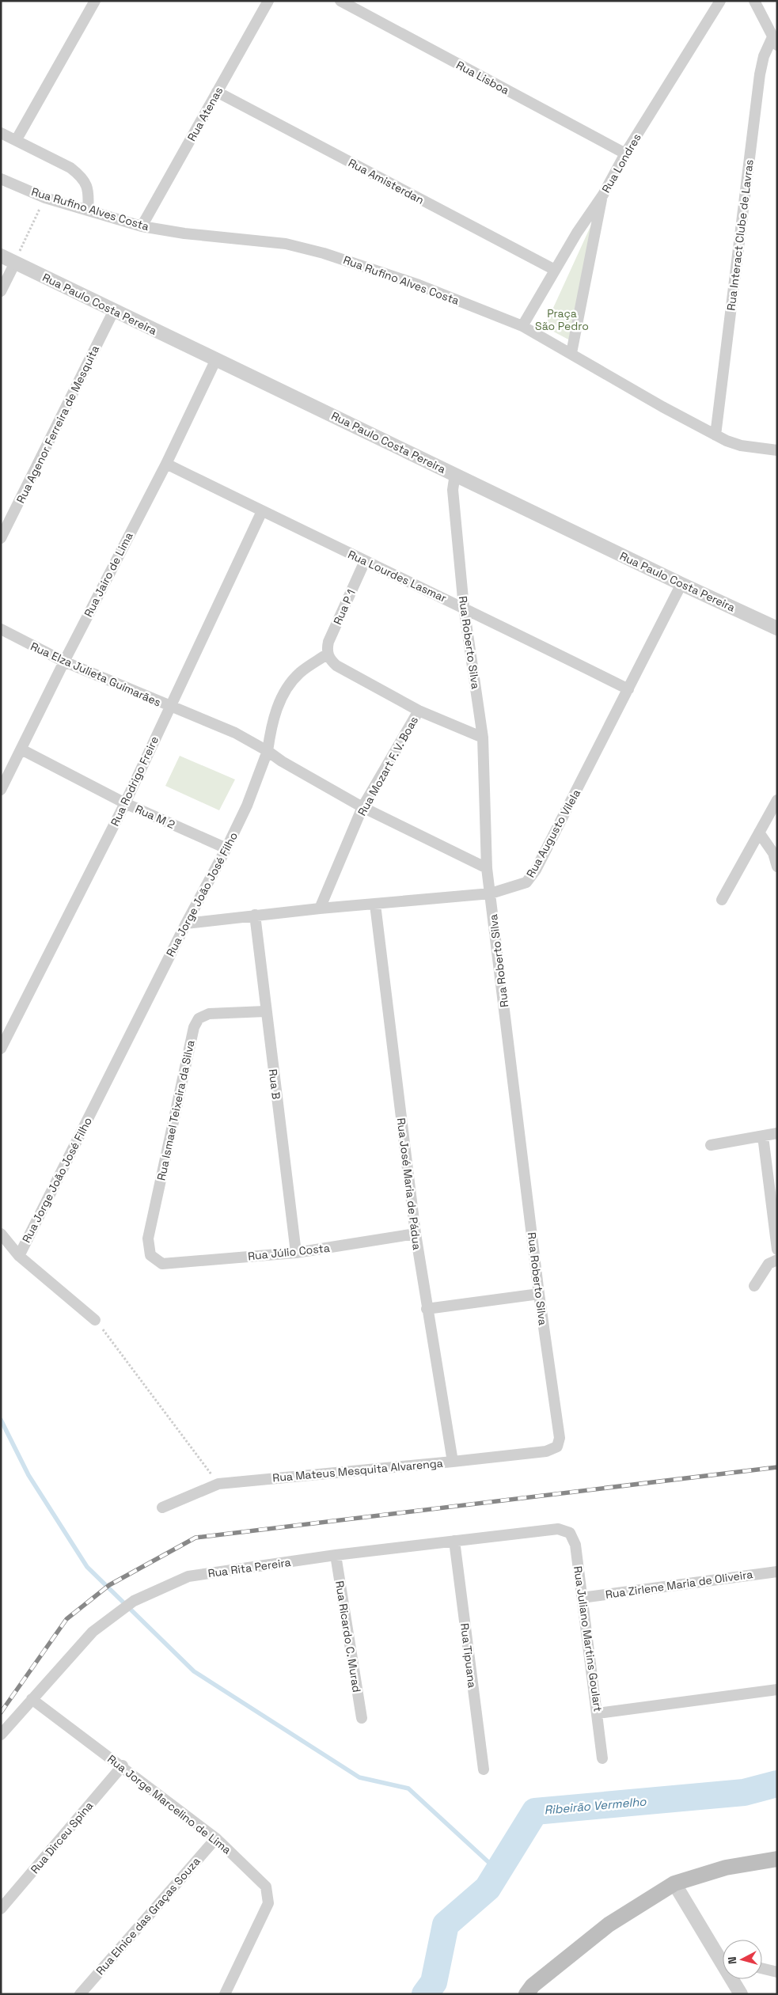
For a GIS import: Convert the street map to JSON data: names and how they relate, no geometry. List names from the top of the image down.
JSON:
{
  "streets": {
    "street": [
      "Rua Lisboa",
      "Rua Atenas",
      "Rua Londres",
      "Rua Amisterdan",
      "Rua Rufino Alves Costa",
      "Rua Interact Clube de Lavras",
      "Rua Paulo Costa Pereira",
      "Rua Agenor Ferreira de Mesquita",
      "Rua Jairo de Lima",
      "Rua Lourdes Lasmar",
      "Rua P 1",
      "Rua Roberto Silva",
      "Rua Elza Julieta Guimarães",
      "Rua Mozart F. V. Boas",
      "Rua Rodrigo Freire",
      "Rua M 2",
      "Rua Augusto Vilela",
      "Rua Jorge João José Filho",
      "Rua B",
      "Rua Ismael Teixeira da Silva",
      "Rua José Maria de Pádua",
      "Rua Júlio Costa",
      "Rua Mateus Mesquita Alvarenga",
      "Rua Rita Pereira",
      "Rua Zirlene Maria de Oliveira",
      "Rua Ricardo C. Murad",
      "Rua Juliano Martins Goulart",
      "Rua Tipuana",
      "Rua Jorge Marcelino de Lima",
      "Rua Dirceu Spina",
      "Rua Elnice das Graças Souza"
    ]
  },
  "crossings": [
    ["Rua Lisboa", "Rua Londres"],
    ["Rua Atenas", "Rua Amisterdan"],
    ["Rua Atenas", "Rua Rufino Alves Costa"],
    ["Rua Londres", "Rua Amisterdan"],
    ["Rua Londres", "Rua Rufino Alves Costa"],
    ["Rua Rufino Alves Costa", "Rua Interact Clube de Lavras"],
    ["Rua Paulo Costa Pereira", "Rua Agenor Ferreira de Mesquita"],
    ["Rua Paulo Costa Pereira", "Rua Jairo de Lima"],
    ["Rua Paulo Costa Pereira", "Rua Roberto Silva"],
    ["Rua Paulo Costa Pereira", "Rua Augusto Vilela"],
    ["Rua Jairo de Lima", "Rua Lourdes Lasmar"],
    ["Rua Jairo de Lima", "Rua Elza Julieta Guimarães"],
    ["Rua Jairo de Lima", "Rua M 2"],
    ["Rua Lourdes Lasmar", "Rua P 1"],
    ["Rua Lourdes Lasmar", "Rua Roberto Silva"],
    ["Rua Lourdes Lasmar", "Rua Rodrigo Freire"],
    ["Rua Lourdes Lasmar", "Rua Augusto Vilela"],
    ["Rua P 1", "Rua Jorge João José Filho"],
    ["Rua Roberto Silva", "Rua Augusto Vilela"],
    ["Rua Roberto Silva", "Rua Mateus Mesquita Alvarenga"],
    ["Rua Elza Julieta Guimarães", "Rua Rodrigo Freire"],
    ["Rua Elza Julieta Guimarães", "Rua Jorge João José Filho"],
    ["Rua Mozart F. V. Boas", "Rua Augusto Vilela"],
    ["Rua Rodrigo Freire", "Rua M 2"],
    ["Rua M 2", "Rua Jorge João José Filho"],
    ["Rua Augusto Vilela", "Rua Jorge João José Filho"],
    ["Rua Augusto Vilela", "Rua B"],
    ["Rua Augusto Vilela", "Rua José Maria de Pádua"],
    ["Rua B", "Rua Ismael Teixeira da Silva"],
    ["Rua B", "Rua Júlio Costa"],
    ["Rua Ismael Teixeira da Silva", "Rua Júlio Costa"],
    ["Rua José Maria de Pádua", "Rua Júlio Costa"],
    ["Rua José Maria de Pádua", "Rua Mateus Mesquita Alvarenga"],
    ["Rua Rita Pereira", "Rua Ricardo C. Murad"],
    ["Rua Rita Pereira", "Rua Juliano Martins Goulart"],
    ["Rua Rita Pereira", "Rua Tipuana"],
    ["Rua Rita Pereira", "Rua Jorge Marcelino de Lima"],
    ["Rua Zirlene Maria de Oliveira", "Rua Juliano Martins Goulart"],
    ["Rua Jorge Marcelino de Lima", "Rua Dirceu Spina"],
    ["Rua Jorge Marcelino de Lima", "Rua Elnice das Graças Souza"]
  ],
  "water": ["Ribeirão Vermelho"],
  "parks": ["Praça São Pedro"],
  "north": "left"
}
